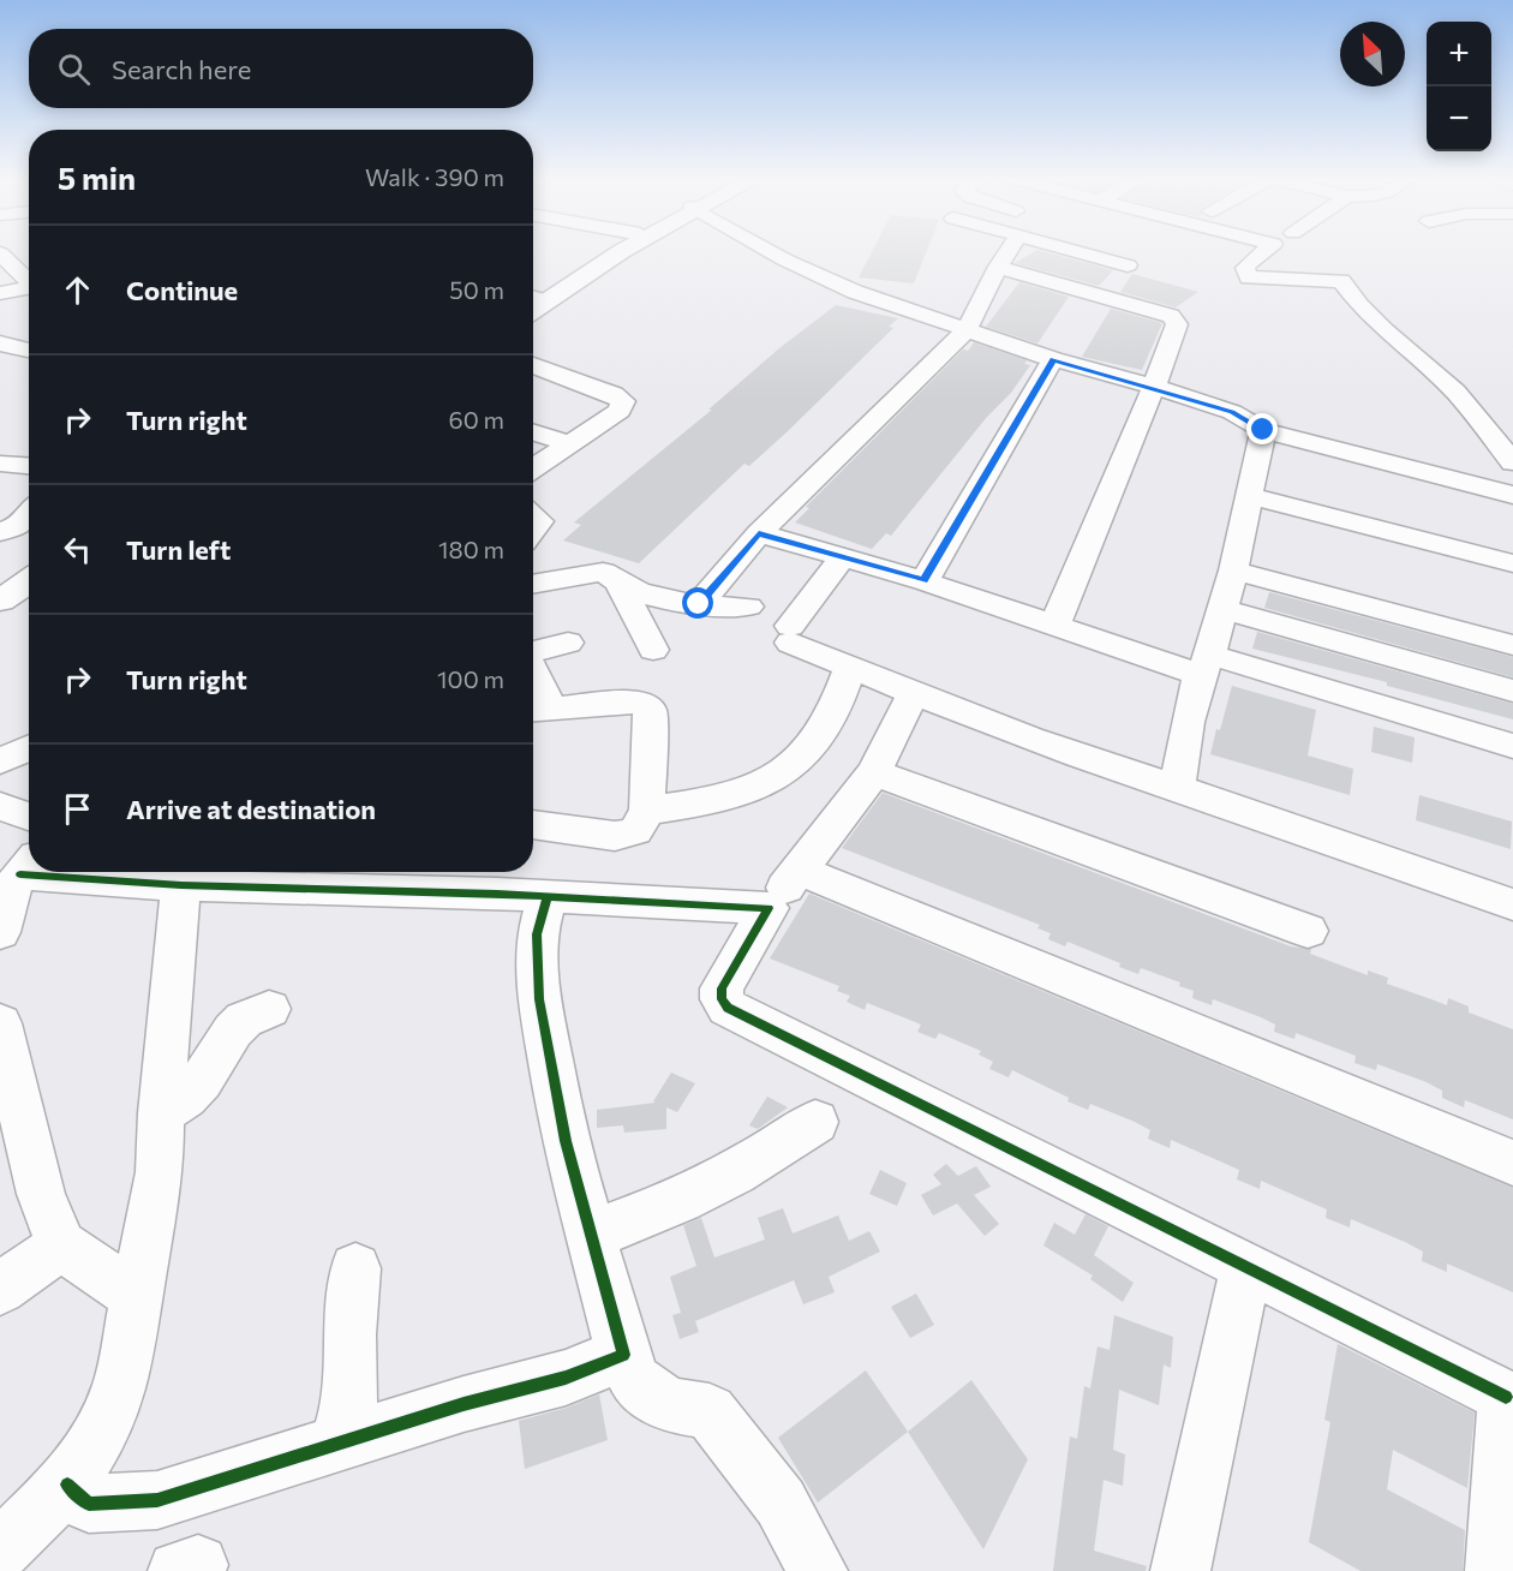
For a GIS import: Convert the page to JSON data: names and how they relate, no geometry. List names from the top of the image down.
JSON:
{
  "north": "top left",
  "page": {
    "map_buttons": ["+", "−"],
    "search": "Search here",
    "heading": ["5 min", "Walk · 390 m"],
    "list": [
      ["Continue", "50 m"],
      ["Turn right", "60 m"],
      ["Turn left", "180 m"],
      ["Turn right", "100 m"],
      "Arrive at destination"
    ]
  }
}
